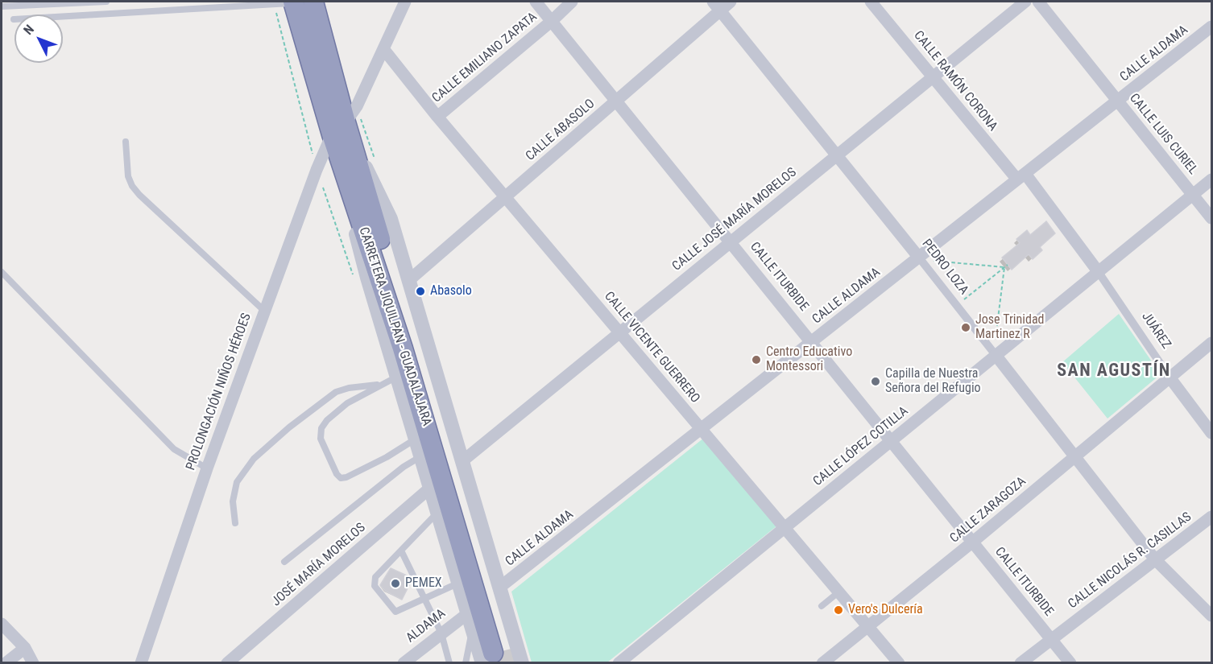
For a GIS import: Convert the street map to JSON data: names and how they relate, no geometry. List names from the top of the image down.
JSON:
{
  "streets": {
    "highway": ["CARRETERA JIQUILPAN - GUADALAJARA"],
    "street": [
      "CALLE ALDAMA",
      "CALLE EMILIANO ZAPATA",
      "CALLE RAMÓN CORONA",
      "CALLE ABASOLO",
      "CALLE LUIS CURIEL",
      "CALLE JOSÉ MARÍA MORELOS",
      "PEDRO LOZA",
      "CALLE ITURBIDE",
      "JUÁREZ",
      "CALLE VICENTE GUERRERO",
      "PROLONGACIÓN NIÑOS HÉROES",
      "CALLE LÓPEZ COTILLA",
      "CALLE ZARAGOZA",
      "CALLE NICOLÁS R. CASILLAS",
      "JOSÉ MARÍA MORELOS",
      "ALDAMA"
    ]
  },
  "crossings": [
    ["CALLE ALDAMA", "CALLE RAMÓN CORONA"],
    ["CALLE ALDAMA", "CALLE LUIS CURIEL"],
    ["CALLE ALDAMA", "PEDRO LOZA"],
    ["CALLE ALDAMA", "CALLE ITURBIDE"],
    ["CALLE ALDAMA", "CALLE VICENTE GUERRERO"],
    ["CALLE EMILIANO ZAPATA", "CALLE ITURBIDE"],
    ["CALLE EMILIANO ZAPATA", "CALLE VICENTE GUERRERO"],
    ["CALLE RAMÓN CORONA", "CALLE JOSÉ MARÍA MORELOS"],
    ["CALLE RAMÓN CORONA", "JUÁREZ"],
    ["CALLE RAMÓN CORONA", "CALLE LÓPEZ COTILLA"],
    ["CALLE ABASOLO", "PEDRO LOZA"],
    ["CALLE ABASOLO", "CALLE ITURBIDE"],
    ["CALLE ABASOLO", "CALLE VICENTE GUERRERO"],
    ["CALLE LUIS CURIEL", "CALLE LÓPEZ COTILLA"],
    ["CALLE JOSÉ MARÍA MORELOS", "PEDRO LOZA"],
    ["CALLE JOSÉ MARÍA MORELOS", "CALLE ITURBIDE"],
    ["CALLE JOSÉ MARÍA MORELOS", "CALLE VICENTE GUERRERO"],
    ["PEDRO LOZA", "CALLE LÓPEZ COTILLA"],
    ["PEDRO LOZA", "CALLE ZARAGOZA"],
    ["PEDRO LOZA", "CALLE NICOLÁS R. CASILLAS"],
    ["CALLE ITURBIDE", "CALLE LÓPEZ COTILLA"],
    ["CALLE ITURBIDE", "CALLE ZARAGOZA"],
    ["CALLE ITURBIDE", "CALLE NICOLÁS R. CASILLAS"],
    ["CARRETERA JIQUILPAN - GUADALAJARA", "PROLONGACIÓN NIÑOS HÉROES"],
    ["JUÁREZ", "CALLE LÓPEZ COTILLA"],
    ["JUÁREZ", "CALLE ZARAGOZA"],
    ["CALLE VICENTE GUERRERO", "PROLONGACIÓN NIÑOS HÉROES"],
    ["CALLE VICENTE GUERRERO", "CALLE LÓPEZ COTILLA"],
    ["CALLE VICENTE GUERRERO", "CALLE ZARAGOZA"]
  ],
  "districts": ["SAN AGUSTÍN"],
  "places": [
    "Abasolo",
    "Jose Trinidad Martinez R",
    "Centro Educativo Montessori",
    "Capilla de Nuestra Señora del Refugio",
    "PEMEX",
    "Vero's Dulcería"
  ],
  "north": "top left"
}
